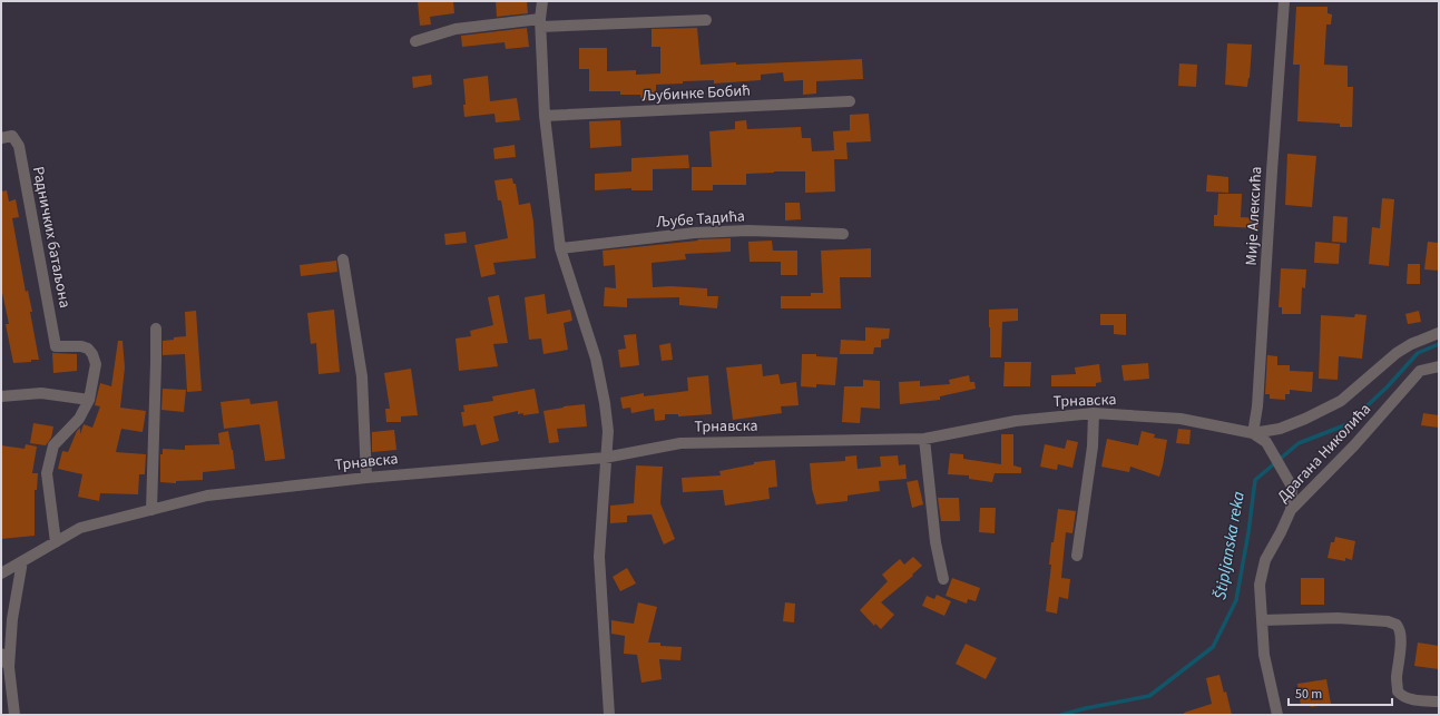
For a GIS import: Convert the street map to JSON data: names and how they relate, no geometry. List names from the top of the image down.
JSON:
{
  "streets": {
    "street": [
      "Љубинке Бобић",
      "Мије Алексића",
      "Љубе Тадића",
      "Радничких батаљона",
      "Трнавска",
      "Драгана Николића"
    ]
  },
  "crossings": [
    ["Мије Алексића", "Трнавска"]
  ],
  "water": ["Štipljanska reka"],
  "scale_bar": "50 m"
}
